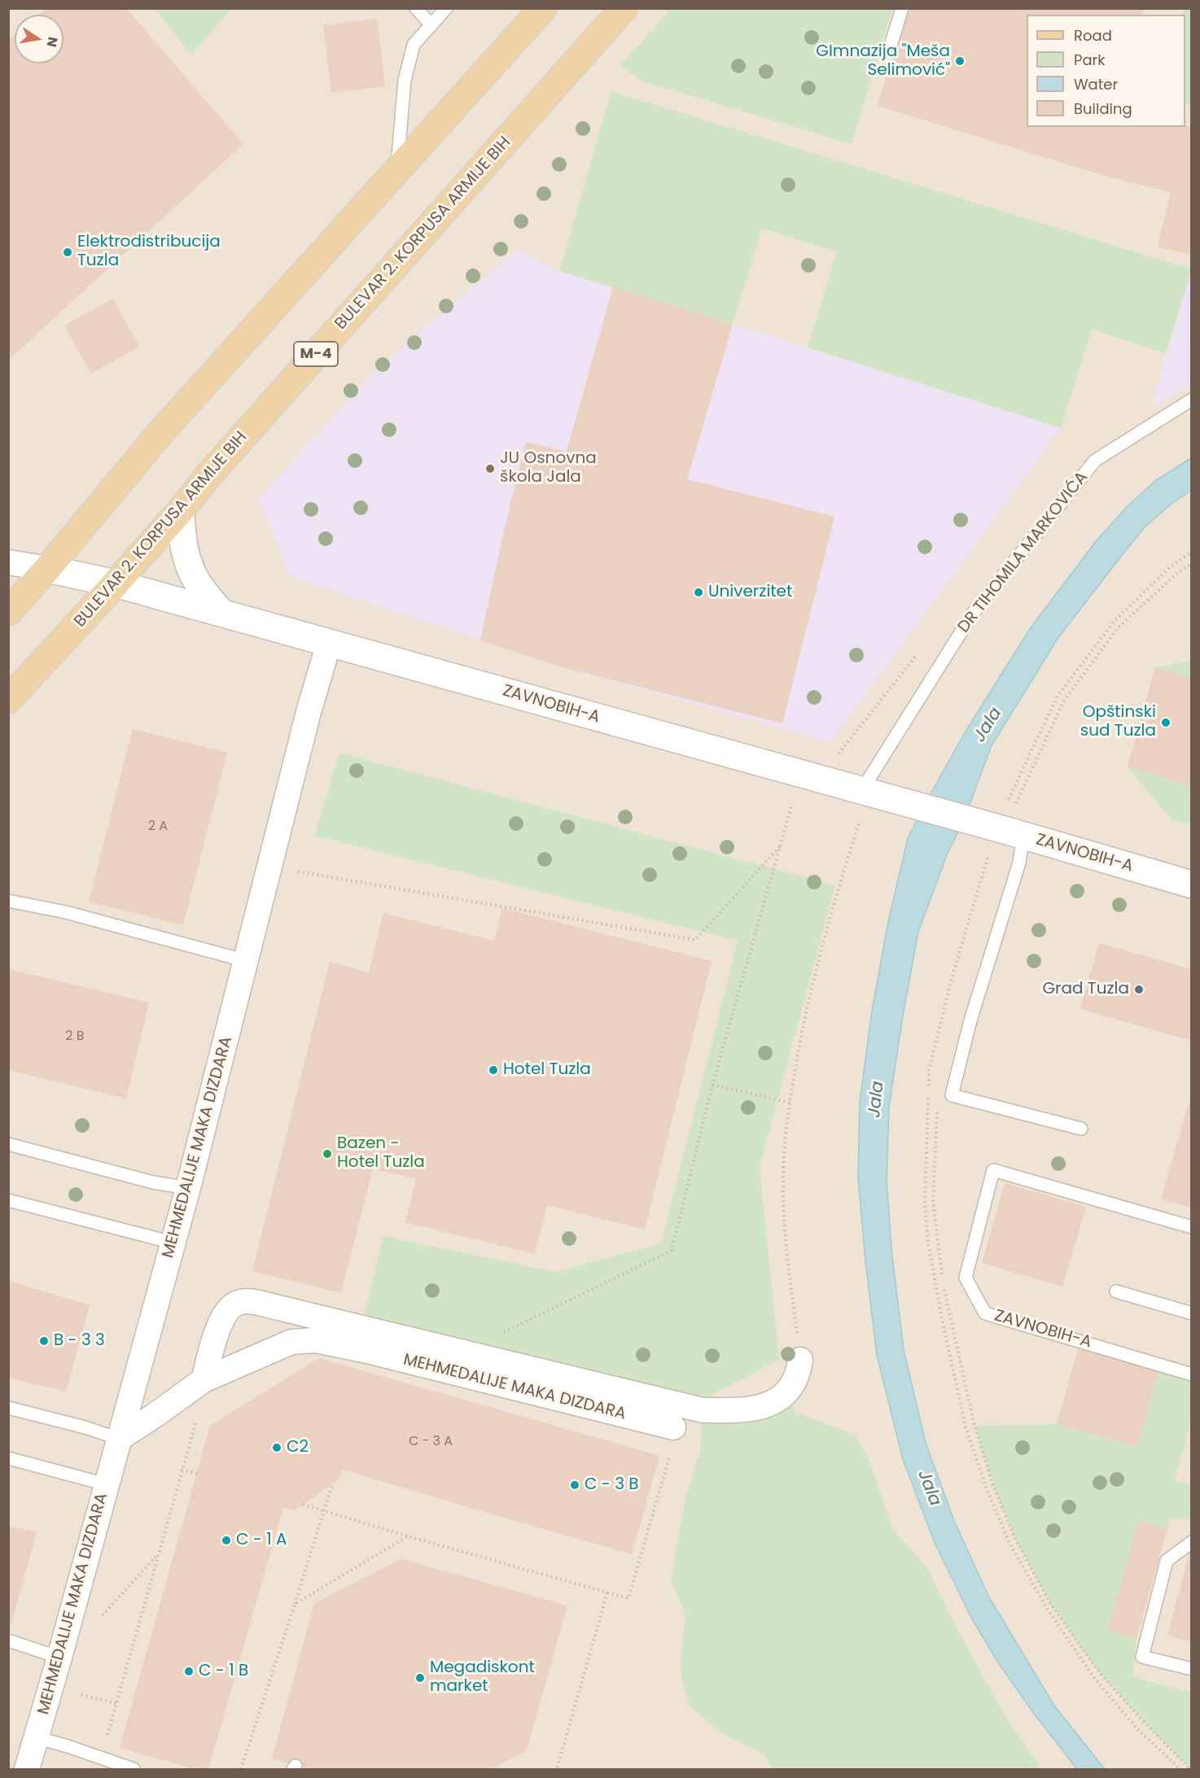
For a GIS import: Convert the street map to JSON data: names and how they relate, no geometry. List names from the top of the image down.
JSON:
{
  "streets": {
    "main road": ["BULEVAR 2. KORPUSA ARMIJE BIH", "M-4"],
    "street": ["ZAVNOBIH-A", "MEHMEDALIJE MAKA DIZDARA"],
    "lane": ["DR TIHOMILA MARKOVIĆA"]
  },
  "crossings": [
    ["DR TIHOMILA MARKOVIĆA", "ZAVNOBIH-A"],
    ["ZAVNOBIH-A", "MEHMEDALIJE MAKA DIZDARA"]
  ],
  "water": ["Jala"],
  "places": [
    "GImnazija \"Meša Selimović\"",
    "Elektrodistribucija Tuzla",
    "JU Osnovna škola Jala",
    "Univerzitet",
    "Opštinski sud Tuzla",
    "Grad Tuzla",
    "Hotel Tuzla",
    "Bazen - Hotel Tuzla",
    "B - 3 3",
    "C2",
    "C - 3 B",
    "C - 1 A",
    "C - 1 B",
    "Megadiskont market"
  ],
  "house_numbers": ["2 A", "2 B", "C - 3 A"],
  "legend": [
    "Road",
    "Park",
    "Water",
    "Building"
  ],
  "north": "right"
}
